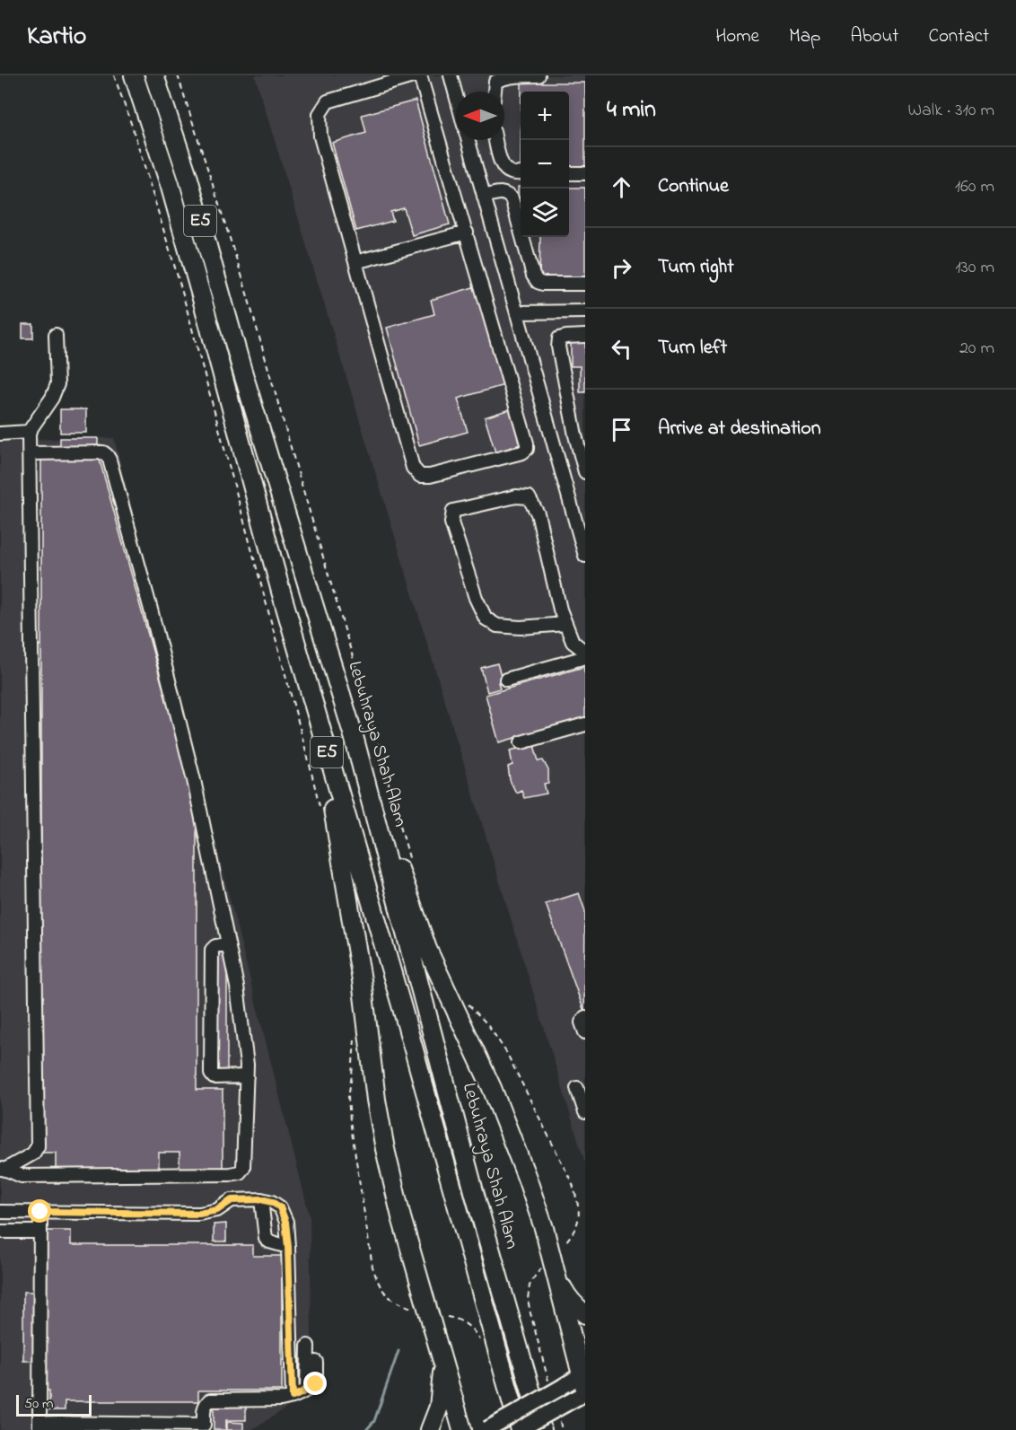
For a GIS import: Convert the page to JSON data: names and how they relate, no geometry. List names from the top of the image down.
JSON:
{
  "streets": {
    "highway": ["E5", "Lebuhraya Shah Alam"]
  },
  "scale_bar": "50 m",
  "north": "left",
  "page": {
    "header": "Kartio",
    "nav": [
      "Home",
      "Map",
      "About",
      "Contact"
    ],
    "heading": ["4 min", "Walk · 310 m"],
    "map_buttons": ["+", "−"],
    "list": [
      ["Continue", "160 m"],
      ["Turn right", "130 m"],
      ["Turn left", "20 m"],
      "Arrive at destination"
    ],
    "scale": "50 m"
  }
}
